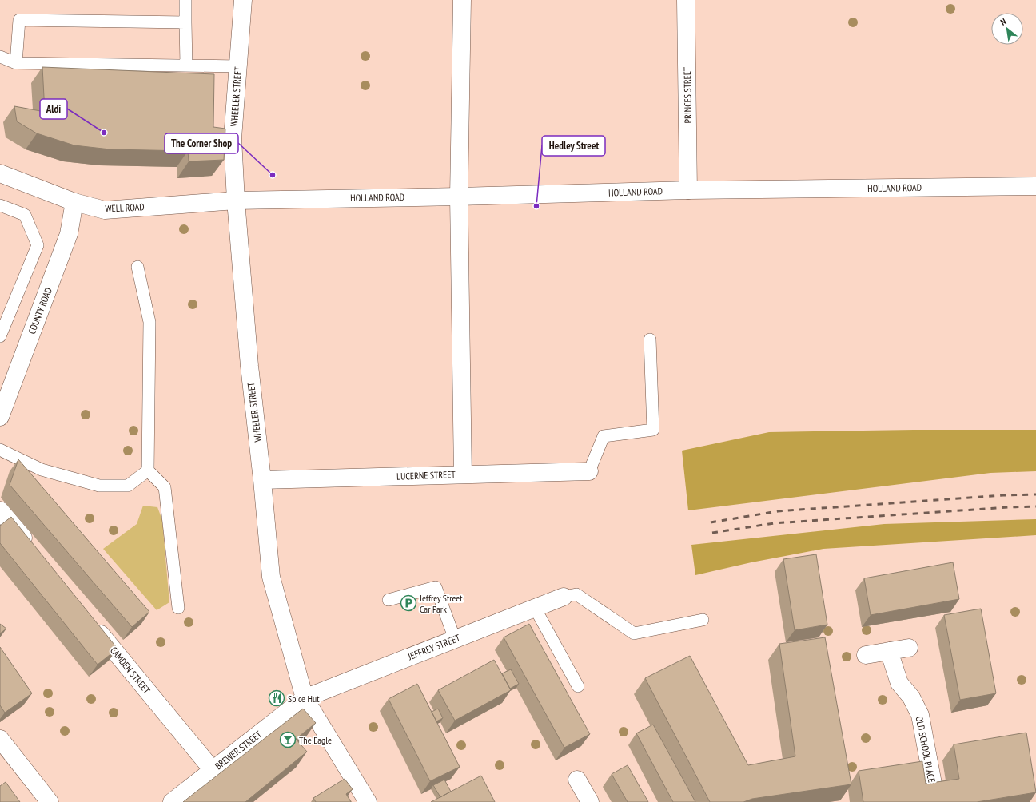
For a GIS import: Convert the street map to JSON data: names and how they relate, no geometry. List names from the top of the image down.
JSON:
{
  "streets": {
    "street": [
      "PRINCES STREET",
      "WHEELER STREET",
      "HOLLAND ROAD",
      "WELL ROAD",
      "COUNTY ROAD",
      "LUCERNE STREET",
      "JEFFREY STREET",
      "CAMDEN STREET",
      "OLD SCHOOL PLACE",
      "BREWER STREET"
    ]
  },
  "crossings": [
    ["PRINCES STREET", "HOLLAND ROAD"],
    ["WHEELER STREET", "HOLLAND ROAD"],
    ["WHEELER STREET", "WELL ROAD"],
    ["WHEELER STREET", "LUCERNE STREET"],
    ["WHEELER STREET", "JEFFREY STREET"],
    ["WHEELER STREET", "BREWER STREET"],
    ["HOLLAND ROAD", "WELL ROAD"],
    ["WELL ROAD", "COUNTY ROAD"],
    ["JEFFREY STREET", "BREWER STREET"],
    ["CAMDEN STREET", "BREWER STREET"]
  ],
  "places": {
    "other": ["Aldi", "The Corner Shop", "Hedley Street"],
    "parking": ["Jeffrey Street Car Park"],
    "restaurant": ["Spice Hut"],
    "bar": ["The Eagle"]
  },
  "north": "top left"
}
